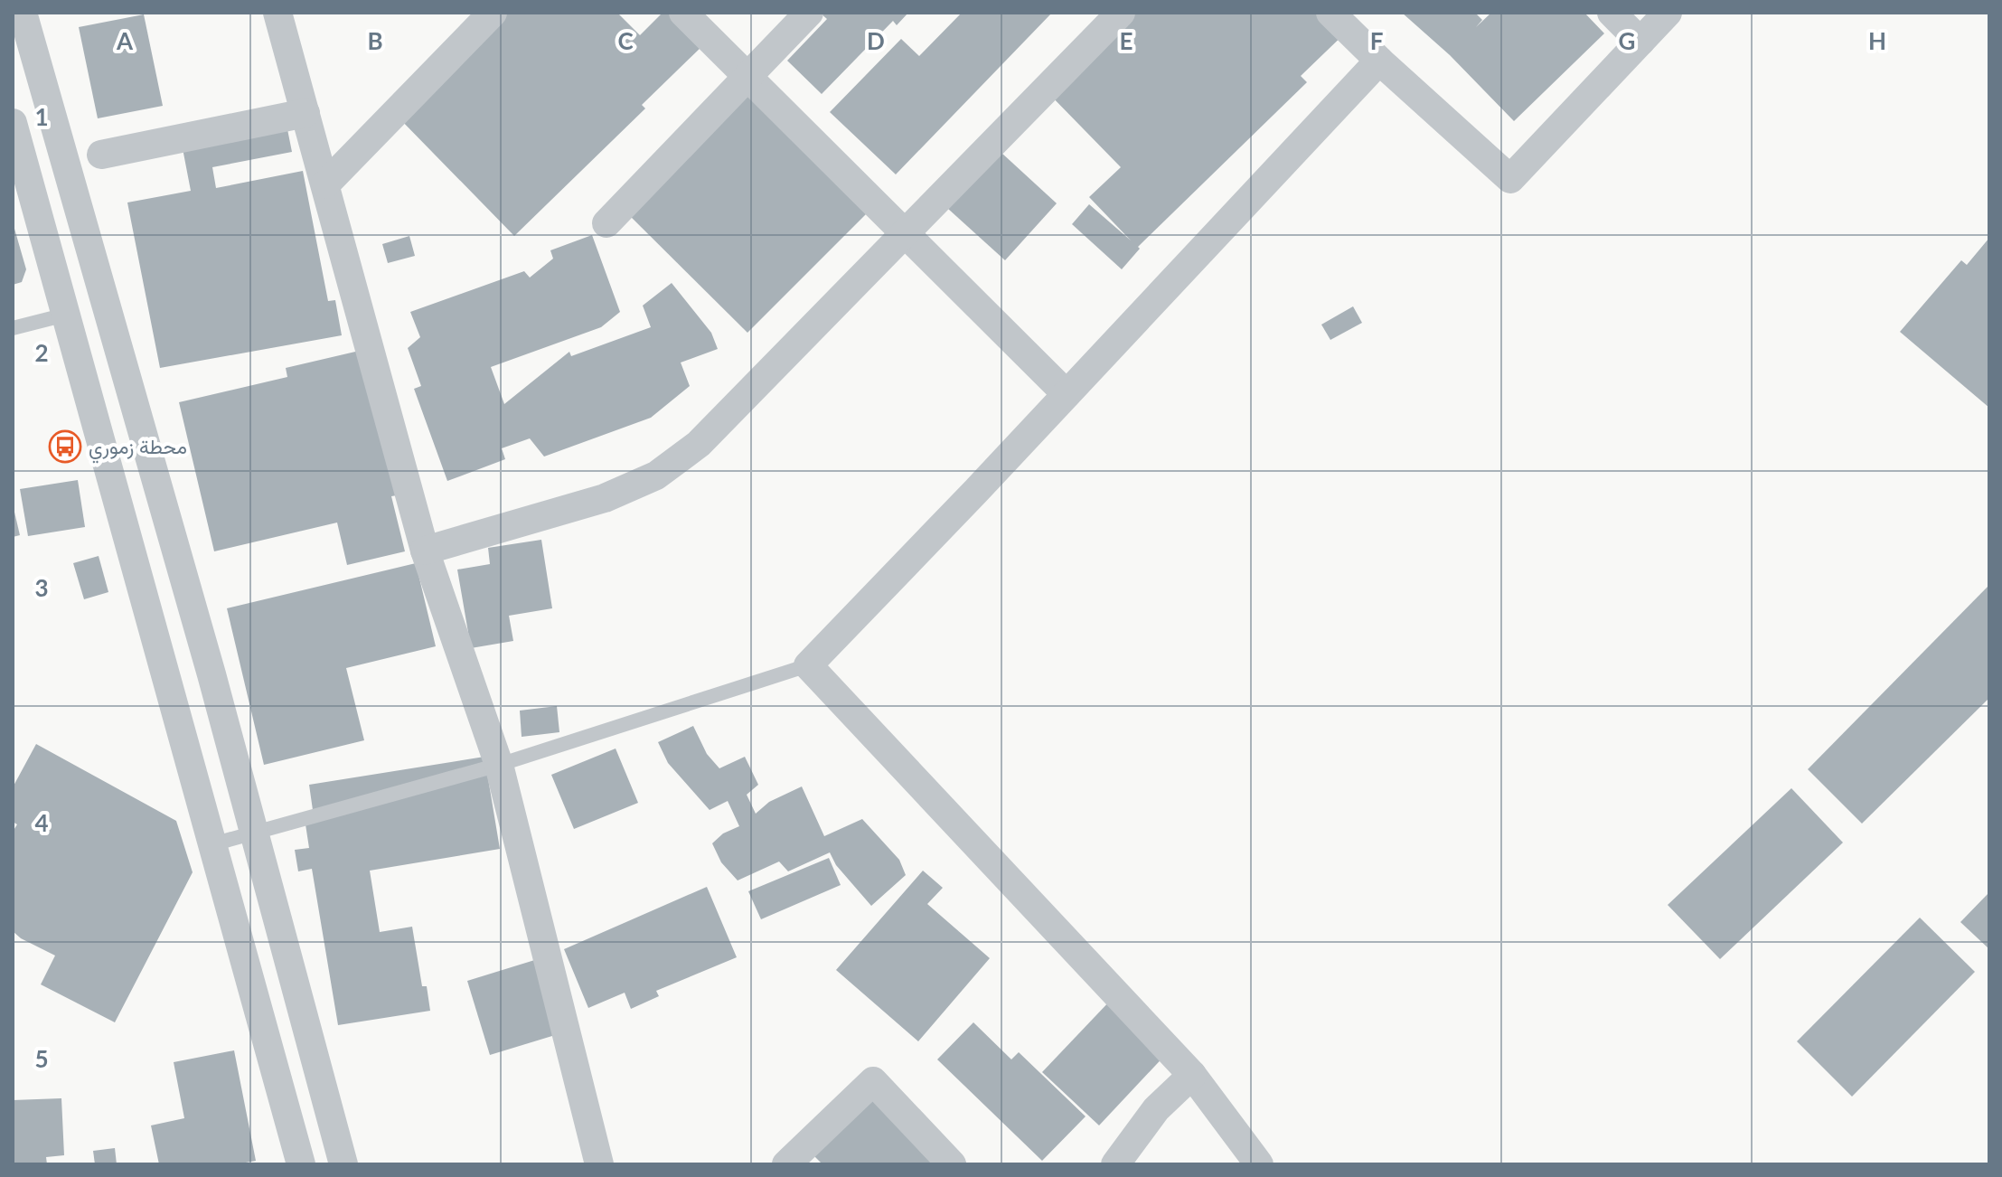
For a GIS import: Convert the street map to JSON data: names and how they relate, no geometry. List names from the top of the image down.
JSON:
{
  "places": {
    "bus stop": ["محطة زموري"]
  },
  "grid": {
    "columns": [
      "A",
      "B",
      "C",
      "D",
      "E",
      "F",
      "G",
      "H"
    ],
    "rows": [
      "1",
      "2",
      "3",
      "4",
      "5"
    ]
  }
}
